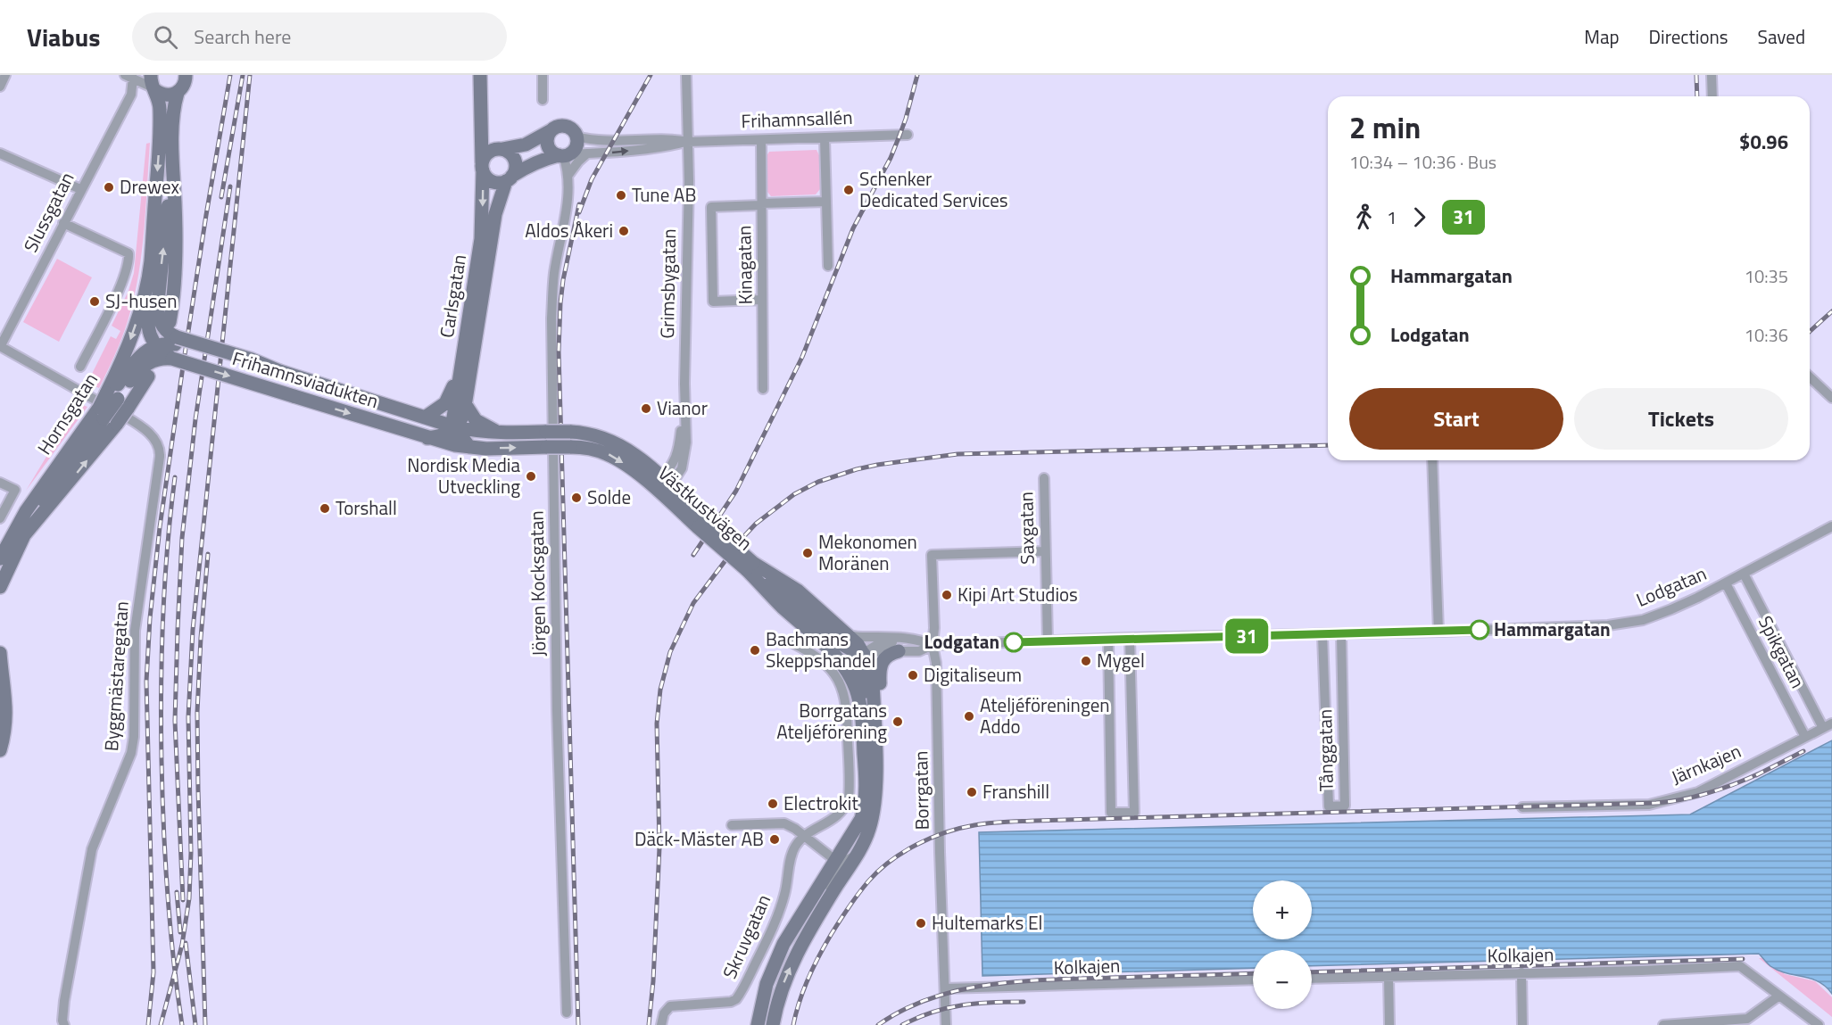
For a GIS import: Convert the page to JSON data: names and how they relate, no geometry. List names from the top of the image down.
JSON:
{
  "streets": {
    "main road": [
      "Frihamnsallén",
      "Carlsgatan",
      "Frihamnsviadukten",
      "Hornsgatan",
      "Västkustvägen"
    ],
    "street": [
      "Slussgatan",
      "Kinagatan",
      "Grimsbygatan",
      "Saxgatan",
      "Jörgen Kocksgatan",
      "Lodgatan",
      "Spikgatan",
      "Byggmästaregatan",
      "Tånggatan",
      "Järnkajen",
      "Borrgatan",
      "Skruvgatan",
      "Kolkajen"
    ]
  },
  "crossings": [
    ["Frihamnsallén", "Kinagatan"],
    ["Frihamnsallén", "Grimsbygatan"],
    ["Frihamnsallén", "Carlsgatan"],
    ["Frihamnsallén", "Jörgen Kocksgatan"],
    ["Slussgatan", "Byggmästaregatan"],
    ["Grimsbygatan", "Västkustvägen"],
    ["Carlsgatan", "Frihamnsviadukten"],
    ["Frihamnsviadukten", "Hornsgatan"],
    ["Frihamnsviadukten", "Västkustvägen"],
    ["Västkustvägen", "Lodgatan"],
    ["Saxgatan", "Lodgatan"],
    ["Saxgatan", "Borrgatan"],
    ["Lodgatan", "Spikgatan"],
    ["Lodgatan", "Tånggatan"],
    ["Lodgatan", "Borrgatan"],
    ["Spikgatan", "Järnkajen"],
    ["Borrgatan", "Kolkajen"]
  ],
  "places": [
    "Drewex",
    "Schenker Dedicated Services",
    "Tune AB",
    "Aldos Åkeri",
    "SJ-husen",
    "Vianor",
    "Nordisk Media Utveckling",
    "Solde",
    "Torshall",
    "Mekonomen Moränen",
    "Kipi Art Studios",
    "Hammargatan",
    "Lodgatan",
    "Bachmans Skeppshandel",
    "Mygel",
    "Digitaliseum",
    "Ateljéföreningen Addo",
    "Borrgatans Ateljéförening",
    "Franshill",
    "Electrokit",
    "Däck-Mäster AB",
    "Hultemarks El"
  ],
  "lines": ["bus line 31"],
  "page": {
    "header": "Viabus",
    "search": "Search here",
    "nav": ["Map", "Directions", "Saved"],
    "on_map": "31",
    "heading": ["2 min", "10:34 – 10:36 · Bus", "$0.96"],
    "legs": ["1", "31"],
    "list": [
      {
        "name": "Hammargatan",
        "value": "10:35"
      },
      {
        "name": "Lodgatan",
        "value": "10:36"
      }
    ],
    "buttons": ["Start", "Tickets"],
    "map_buttons": ["+", "−"]
  }
}
